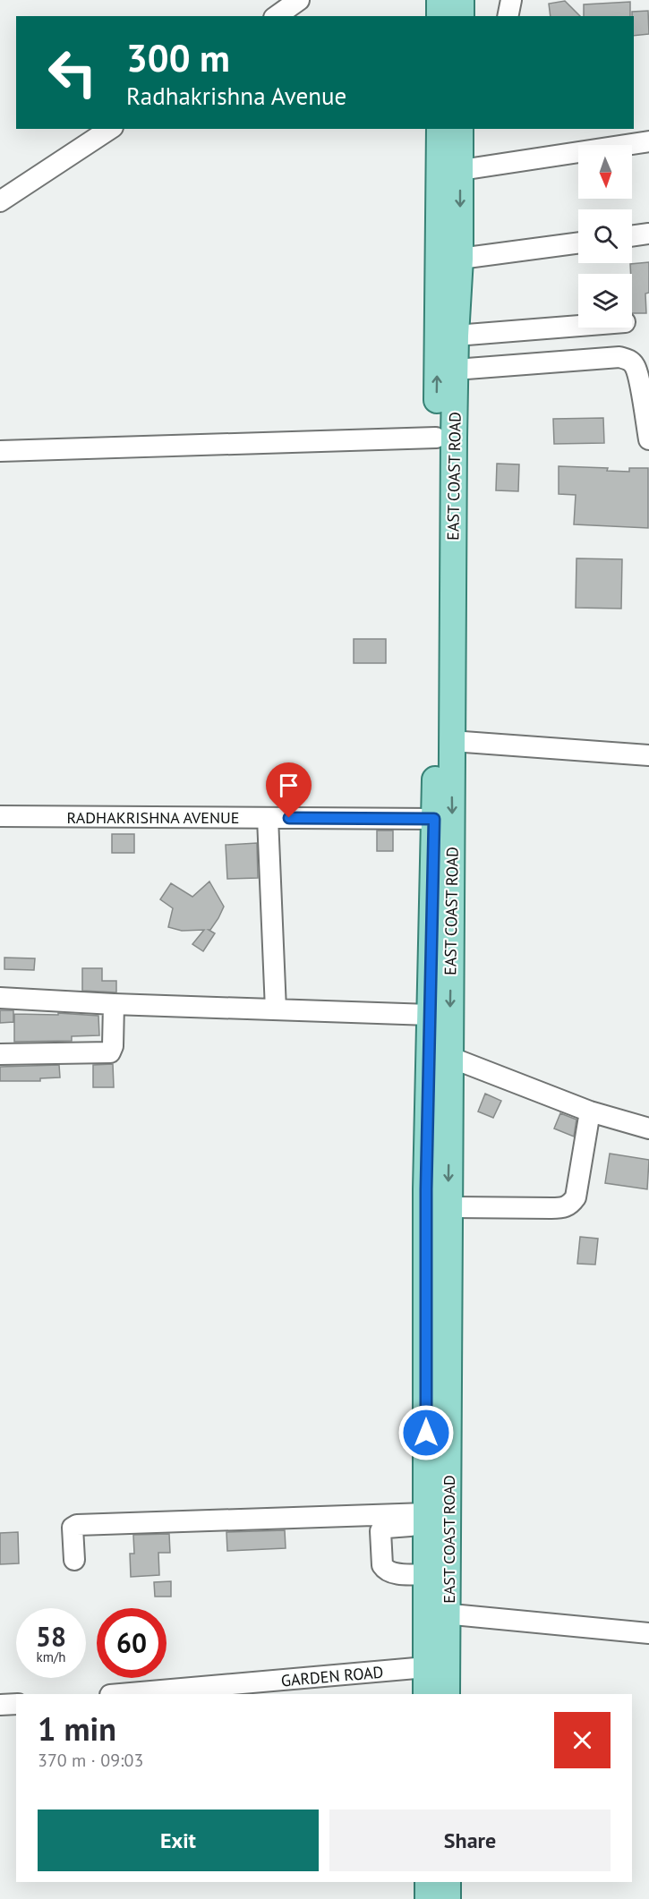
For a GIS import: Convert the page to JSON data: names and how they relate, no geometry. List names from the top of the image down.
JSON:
{
  "streets": {
    "main road": ["EAST COAST ROAD"],
    "street": ["RADHAKRISHNA AVENUE", "GARDEN ROAD"]
  },
  "crossings": [
    ["EAST COAST ROAD", "RADHAKRISHNA AVENUE"],
    ["EAST COAST ROAD", "GARDEN ROAD"]
  ],
  "north": "bottom",
  "page": {
    "turn": ["300 m", "Radhakrishna Avenue"],
    "speed": "58 km/h",
    "limit": "60",
    "heading": ["1 min", "370 m · 09:03"],
    "buttons": ["Exit", "Share"]
  }
}
